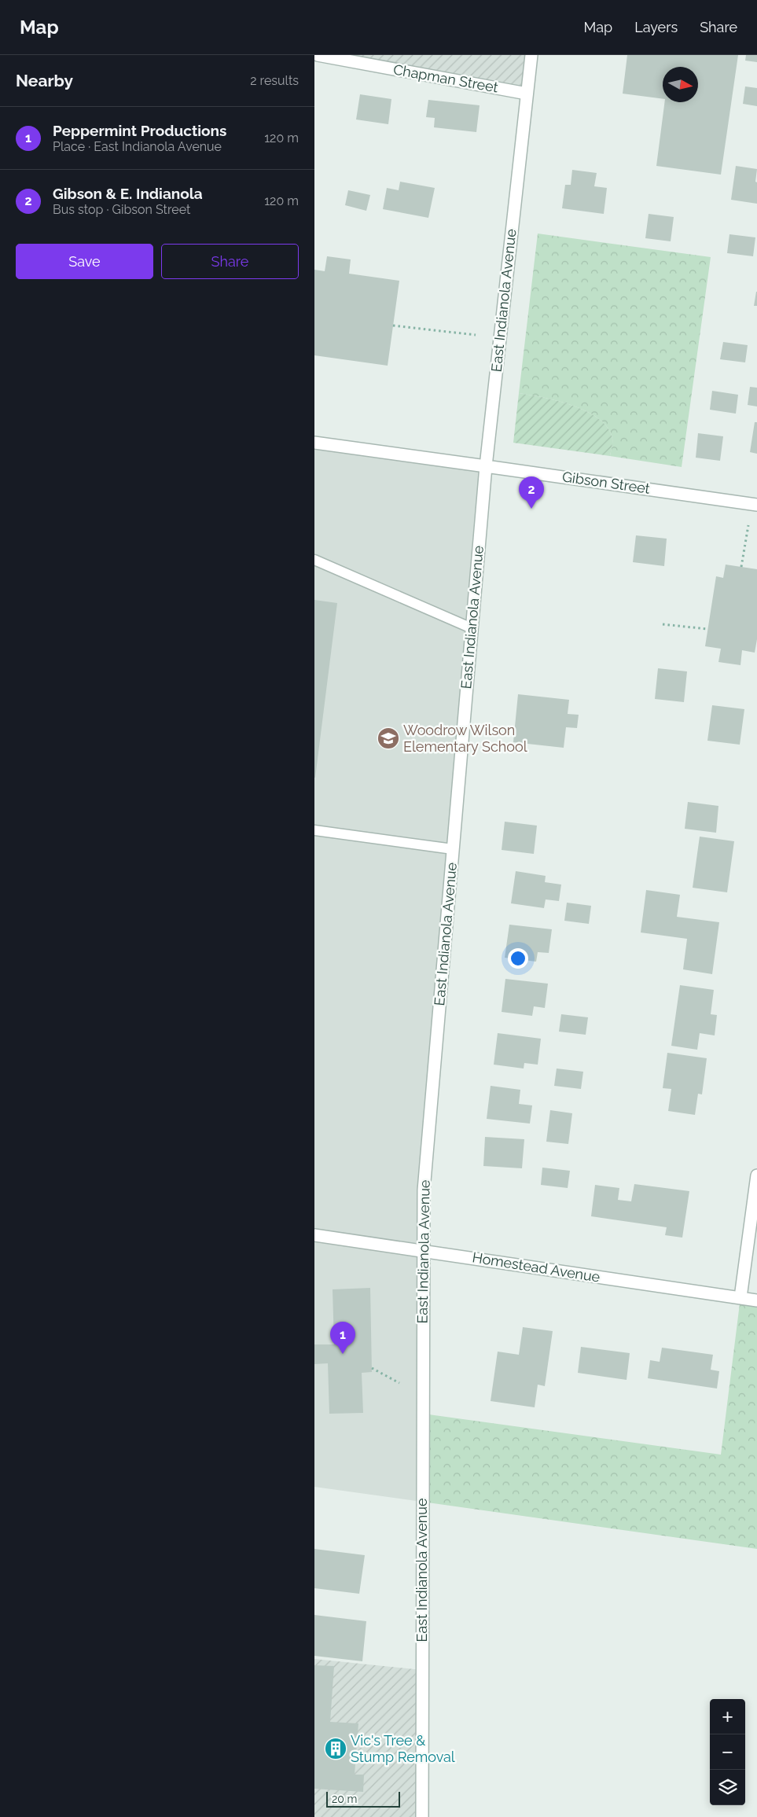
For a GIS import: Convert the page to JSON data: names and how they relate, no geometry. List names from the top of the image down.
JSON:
{
  "streets": {
    "street": [
      "Chapman Street",
      "East Indianola Avenue",
      "Gibson Street",
      "Homestead Avenue"
    ]
  },
  "crossings": [
    ["Chapman Street", "East Indianola Avenue"],
    ["East Indianola Avenue", "Gibson Street"],
    ["East Indianola Avenue", "Homestead Avenue"]
  ],
  "places": {
    "school or university": ["Woodrow Wilson Elementary School"],
    "building": ["Vic's Tree & Stump Removal"]
  },
  "scale_bar": "20 m",
  "north": "right",
  "page": {
    "header": "Map",
    "nav": ["Map", "Layers", "Share"],
    "heading": ["Nearby", "2 results"],
    "list": [
      {
        "mark": "1",
        "name": "Peppermint Productions",
        "note": "Place · East Indianola Avenue",
        "value": "120 m"
      },
      {
        "mark": "2",
        "name": "Gibson & E. Indianola",
        "note": "Bus stop · Gibson Street",
        "value": "120 m"
      }
    ],
    "buttons": ["Save", "Share"],
    "pins": ["2", "1"],
    "map_buttons": ["+", "−"],
    "scale": "20 m"
  }
}
